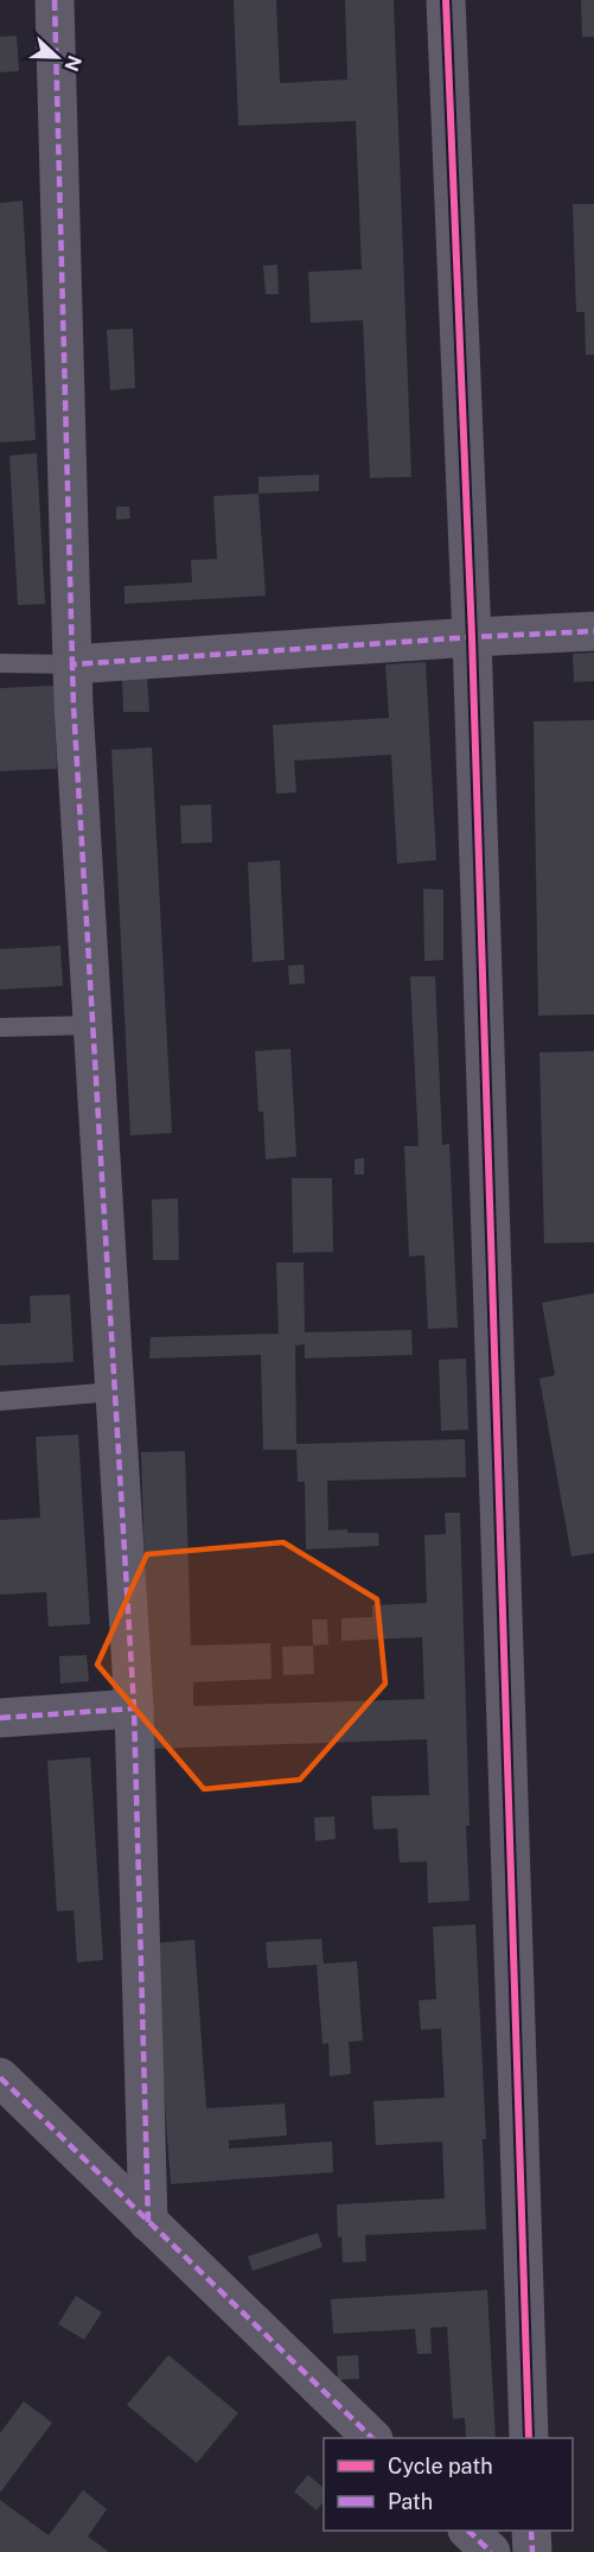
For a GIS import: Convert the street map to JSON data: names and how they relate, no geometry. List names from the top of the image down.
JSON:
{
  "legend": ["Cycle path", "Path"],
  "north": "right"
}
